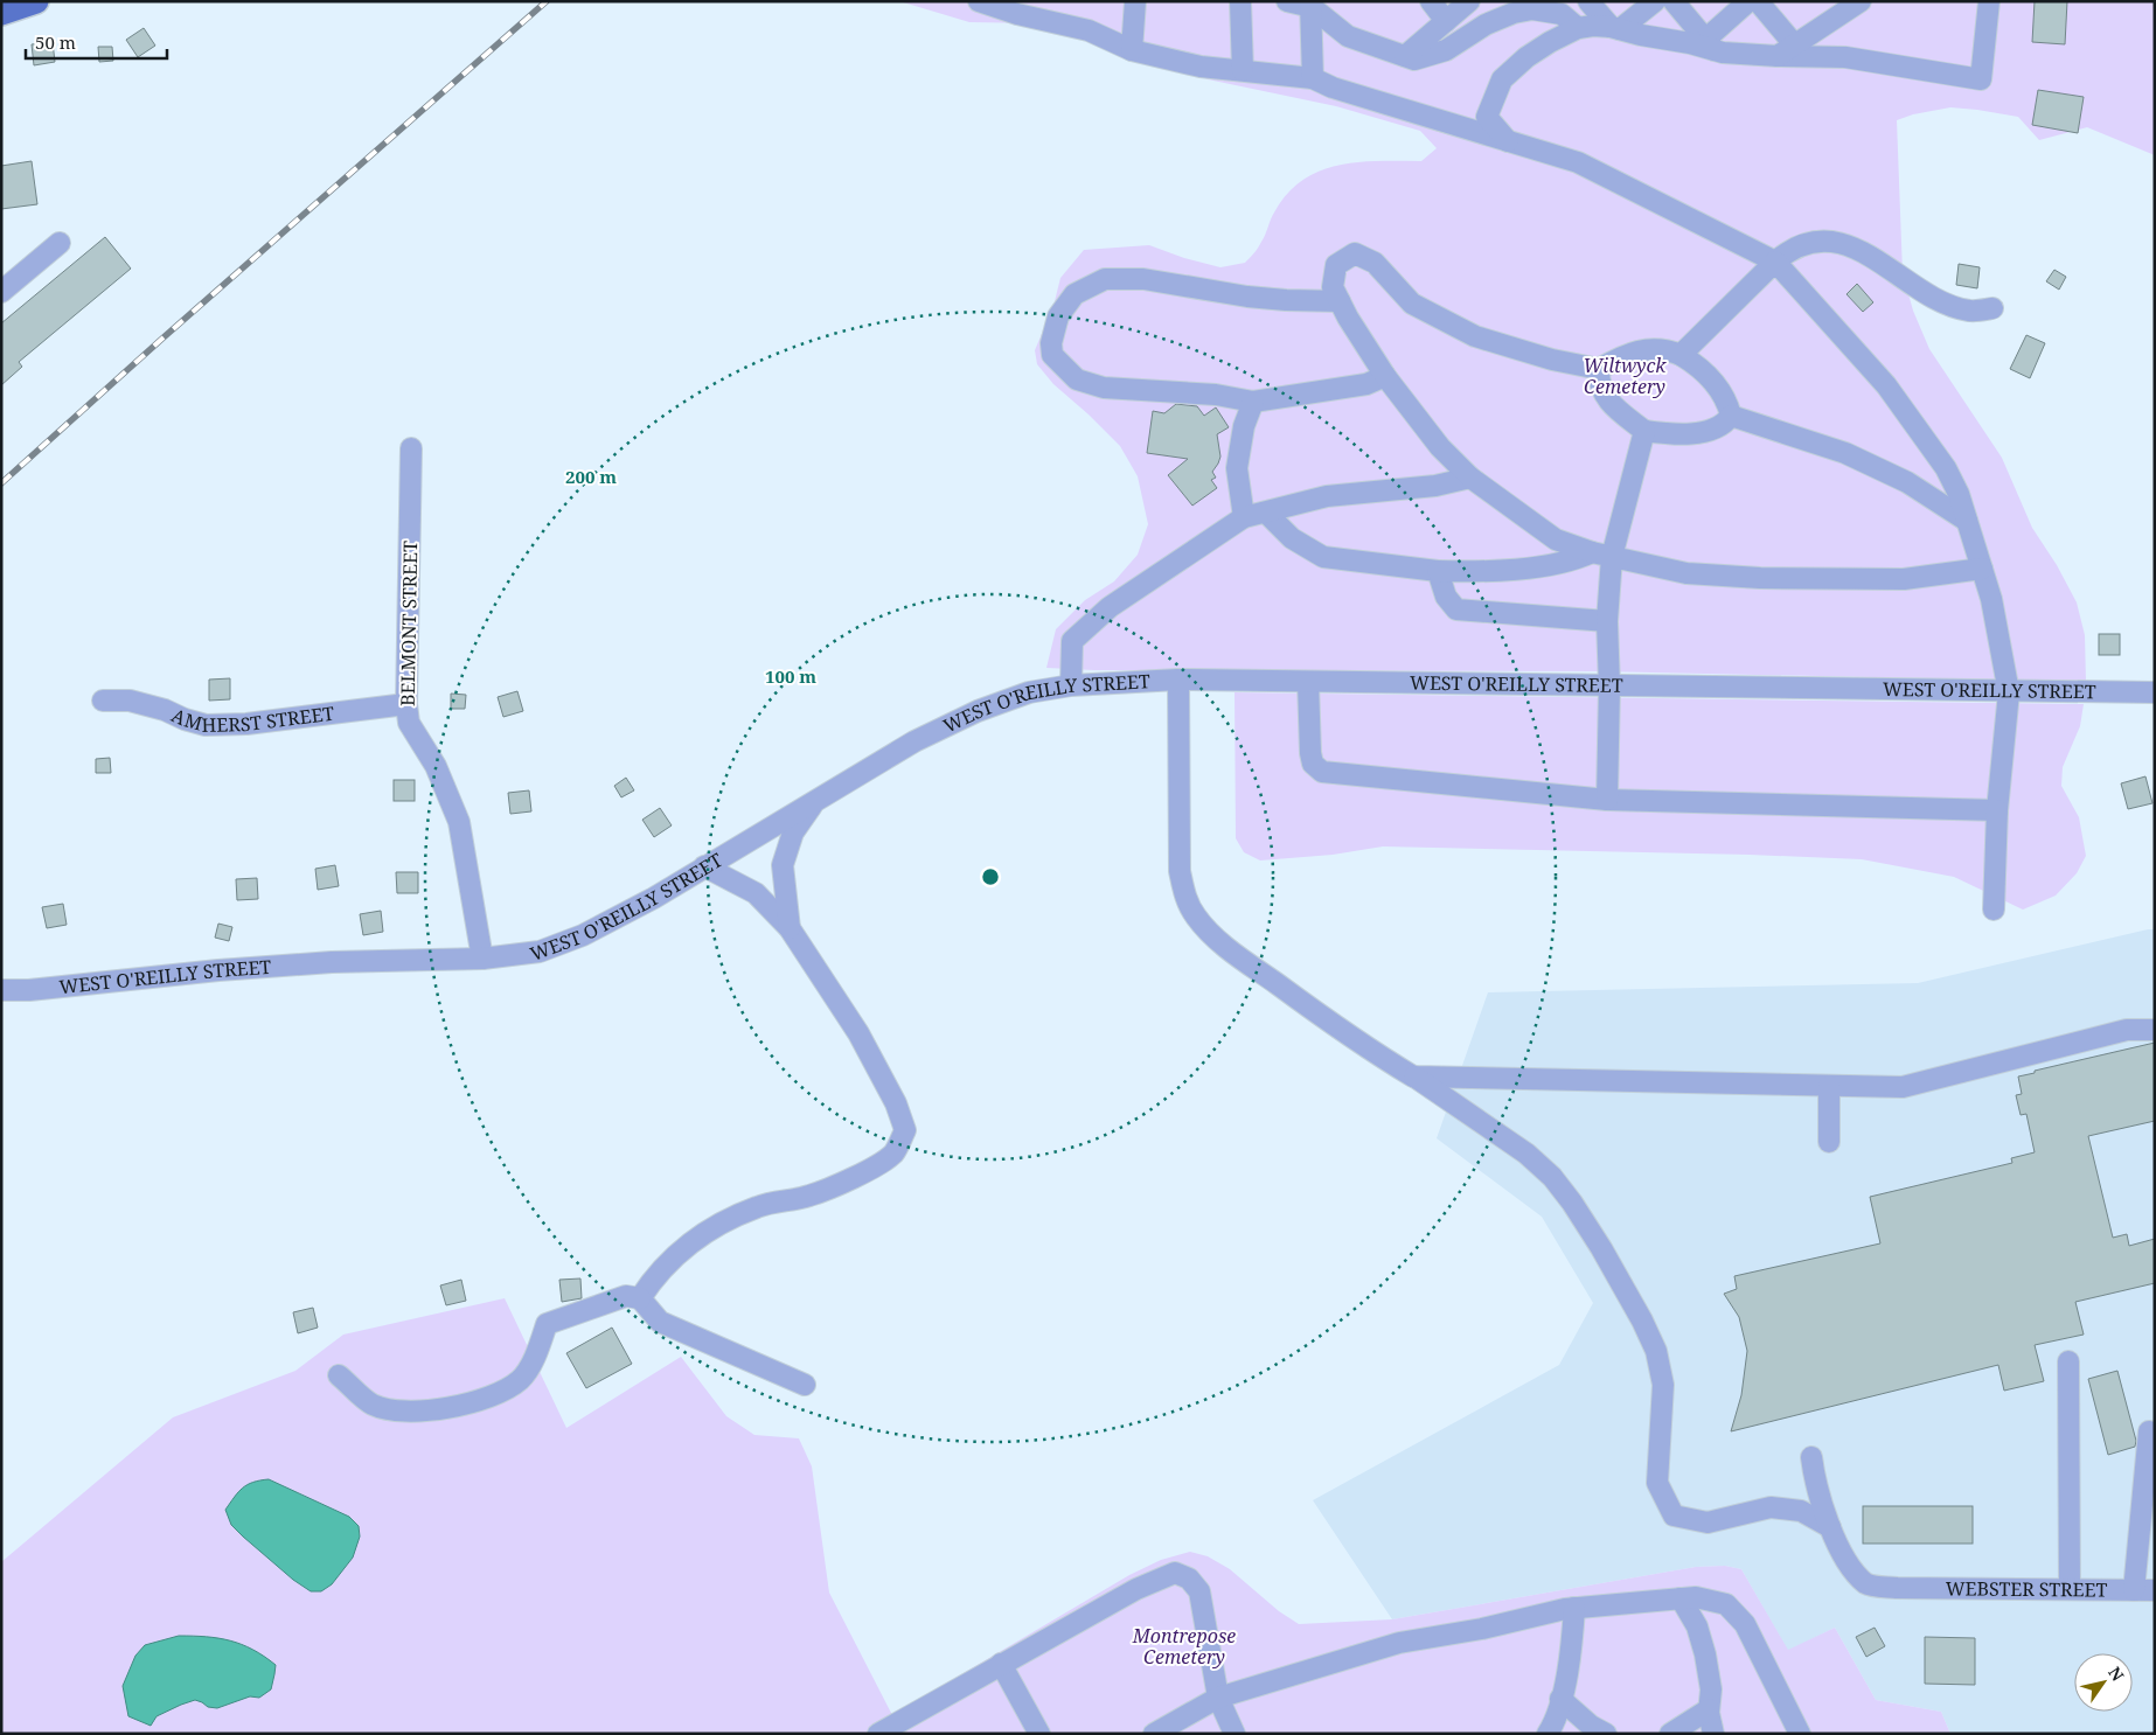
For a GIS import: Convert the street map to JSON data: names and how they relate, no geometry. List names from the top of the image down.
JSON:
{
  "streets": {
    "street": [
      "BELMONT STREET",
      "WEST O'REILLY STREET",
      "AMHERST STREET",
      "WEBSTER STREET"
    ]
  },
  "crossings": [
    ["BELMONT STREET", "WEST O'REILLY STREET"],
    ["BELMONT STREET", "AMHERST STREET"]
  ],
  "parks": ["Wiltwyck Cemetery", "Montrepose Cemetery"],
  "scale_bar": "50 m",
  "north": "top right",
  "rings": ["200 m", "100 m"]
}
